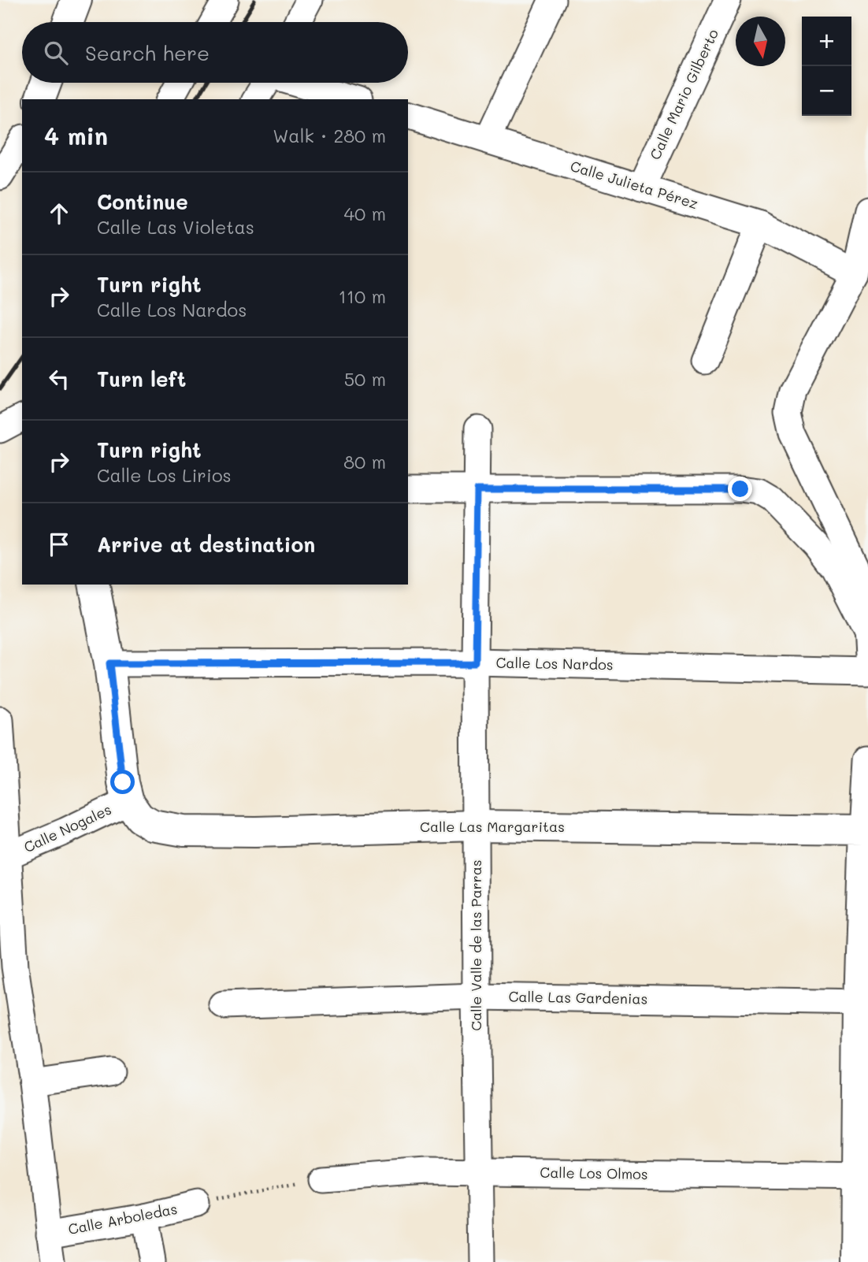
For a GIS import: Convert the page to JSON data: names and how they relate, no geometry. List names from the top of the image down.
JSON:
{
  "streets": {
    "street": [
      "Calle Mario Gilberto",
      "Calle Julieta Pérez",
      "Calle Los Nardos",
      "Calle Las Margaritas",
      "Calle Nogales",
      "Calle Valle de las Parras",
      "Calle Las Gardenias",
      "Calle Los Olmos",
      "Calle Arboledas"
    ]
  },
  "crossings": [
    ["Calle Mario Gilberto", "Calle Julieta Pérez"],
    ["Calle Los Nardos", "Calle Valle de las Parras"],
    ["Calle Las Margaritas", "Calle Nogales"],
    ["Calle Las Margaritas", "Calle Valle de las Parras"],
    ["Calle Valle de las Parras", "Calle Las Gardenias"],
    ["Calle Valle de las Parras", "Calle Los Olmos"]
  ],
  "north": "bottom",
  "page": {
    "map_buttons": ["+", "−"],
    "search": "Search here",
    "heading": ["4 min", "Walk · 280 m"],
    "list": [
      ["Continue", "Calle Las Violetas", "40 m"],
      ["Turn right", "Calle Los Nardos", "110 m"],
      ["Turn left", "50 m"],
      ["Turn right", "Calle Los Lirios", "80 m"],
      "Arrive at destination"
    ]
  }
}
